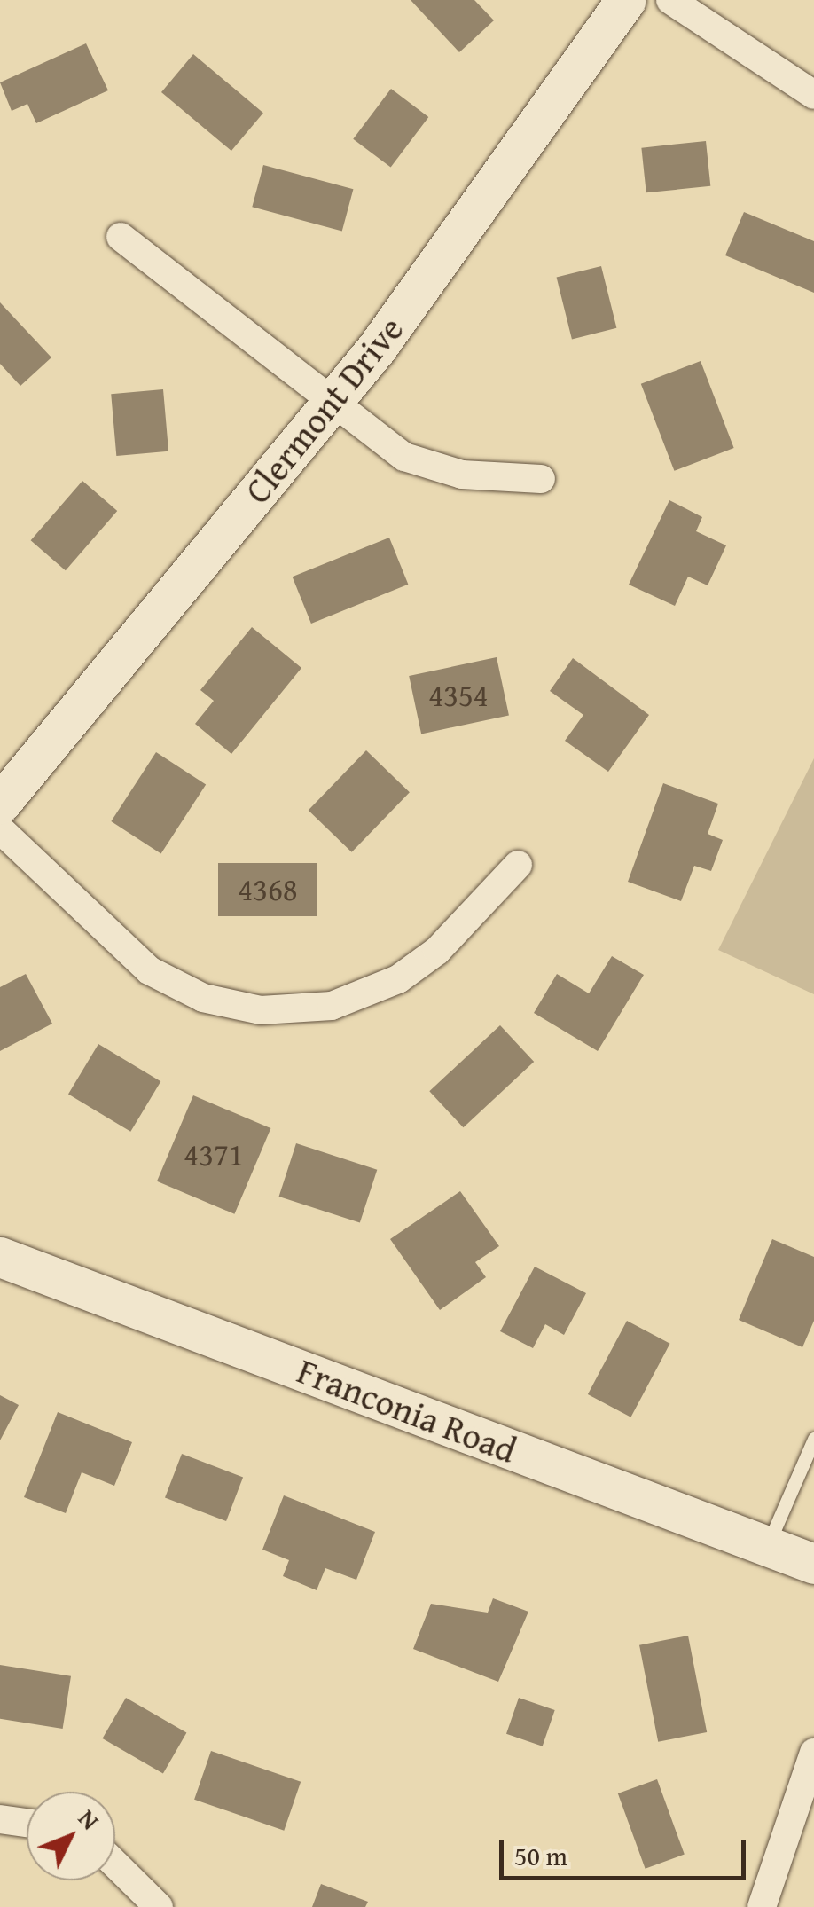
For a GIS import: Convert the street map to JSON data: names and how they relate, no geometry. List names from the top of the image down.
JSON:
{
  "streets": {
    "street": ["Clermont Drive", "Franconia Road"]
  },
  "house_numbers": ["4354", "4368", "4371"],
  "scale_bar": "50 m",
  "north": "top right"
}
